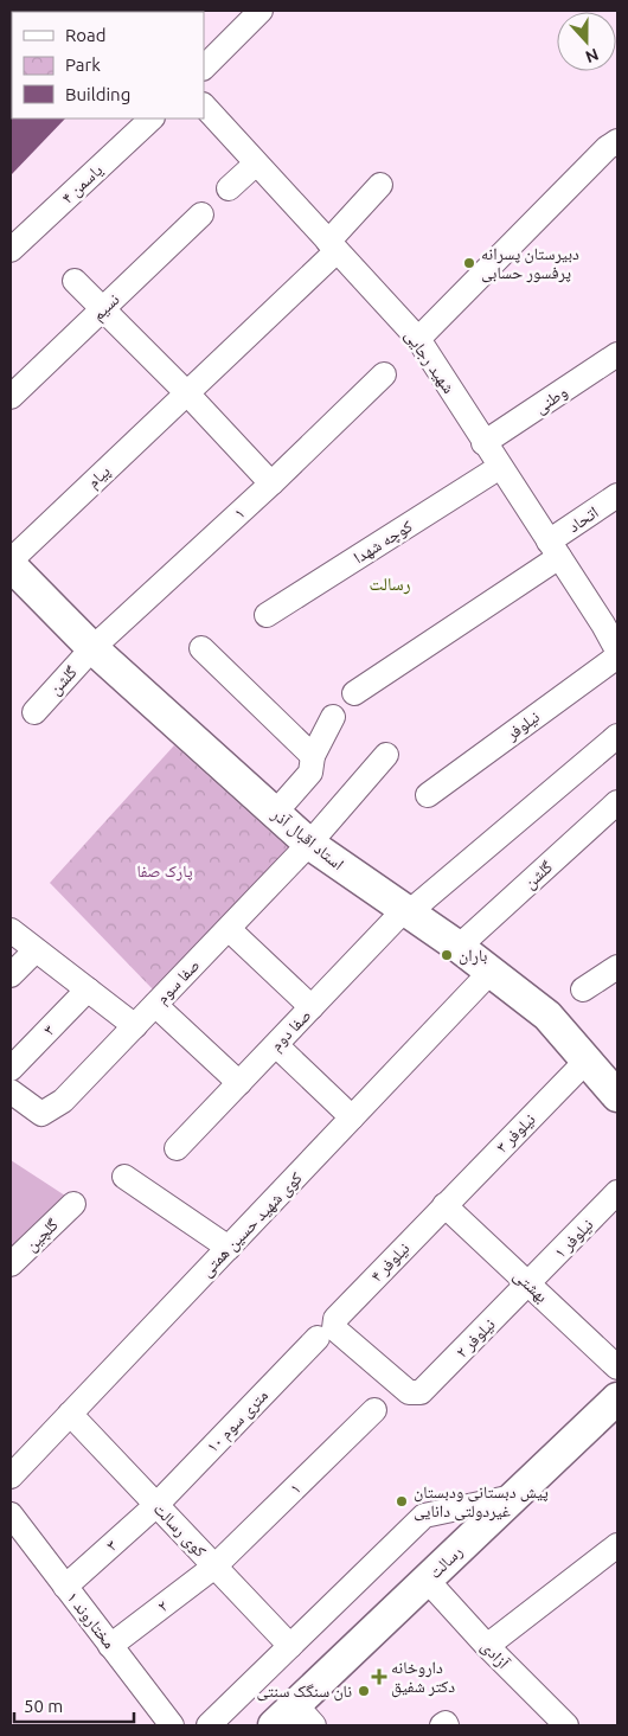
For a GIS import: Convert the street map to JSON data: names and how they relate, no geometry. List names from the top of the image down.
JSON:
{
  "streets": {
    "main road": ["استاد اقبال آذر", "رسالت"],
    "street": [
      "یاسمن ۴",
      "نسیم",
      "شهید رجایی",
      "وطنی",
      "پیام",
      "۱",
      "اتحاد",
      "کوچه شهدا",
      "گلشن",
      "نیلوفر",
      "صفا سوم",
      "۳",
      "صفا دوم",
      "نیلوفر ۳",
      "کوی شهید حسین همتی",
      "گلچین",
      "نیلوفر ۱",
      "نیلوفر ۴",
      "بهشتی",
      "نیلوفر ۲",
      "۱۰ متری سوم",
      "کوی رسالت",
      "۲",
      "مختاروند ۱",
      "آزادی"
    ]
  },
  "crossings": [
    ["شهید رجایی", "وطنی"],
    ["شهید رجایی", "پیام"],
    ["شهید رجایی", "اتحاد"],
    ["شهید رجایی", "کوچه شهدا"],
    ["پیام", "استاد اقبال آذر"],
    ["۱", "گلشن"],
    ["۱", "استاد اقبال آذر"],
    ["۱", "کوی رسالت"],
    ["۱", "۲"],
    ["گلشن", "استاد اقبال آذر"],
    ["استاد اقبال آذر", "صفا سوم"],
    ["استاد اقبال آذر", "صفا دوم"],
    ["استاد اقبال آذر", "نیلوفر ۳"],
    ["استاد اقبال آذر", "کوی شهید حسین همتی"],
    ["۳", "۱۰ متری سوم"],
    ["۳", "کوی رسالت"],
    ["۳", "مختاروند ۱"],
    ["نیلوفر ۳", "نیلوفر ۴"],
    ["نیلوفر ۳", "بهشتی"],
    ["کوی شهید حسین همتی", "کوی رسالت"],
    ["نیلوفر ۱", "بهشتی"],
    ["نیلوفر ۱", "نیلوفر ۲"],
    ["نیلوفر ۴", "بهشتی"],
    ["نیلوفر ۴", "نیلوفر ۲"],
    ["بهشتی", "نیلوفر ۲"],
    ["۱۰ متری سوم", "کوی رسالت"],
    ["کوی رسالت", "۲"],
    ["رسالت", "آزادی"],
    ["۲", "مختاروند ۱"]
  ],
  "districts": ["رسالت"],
  "parks": ["پارک صفا"],
  "places": {
    "other": [
      "دبیرستان پسرانه پرفسور حسابی",
      "باران",
      "پیش دبستانی ودبستان غیردولتی دانایی",
      "نان سنگک سنتی"
    ],
    "health": ["داروخانه دکتر شفیق"]
  },
  "legend": ["Road", "Park", "Building"],
  "scale_bar": "50 m",
  "north": "bottom"
}
